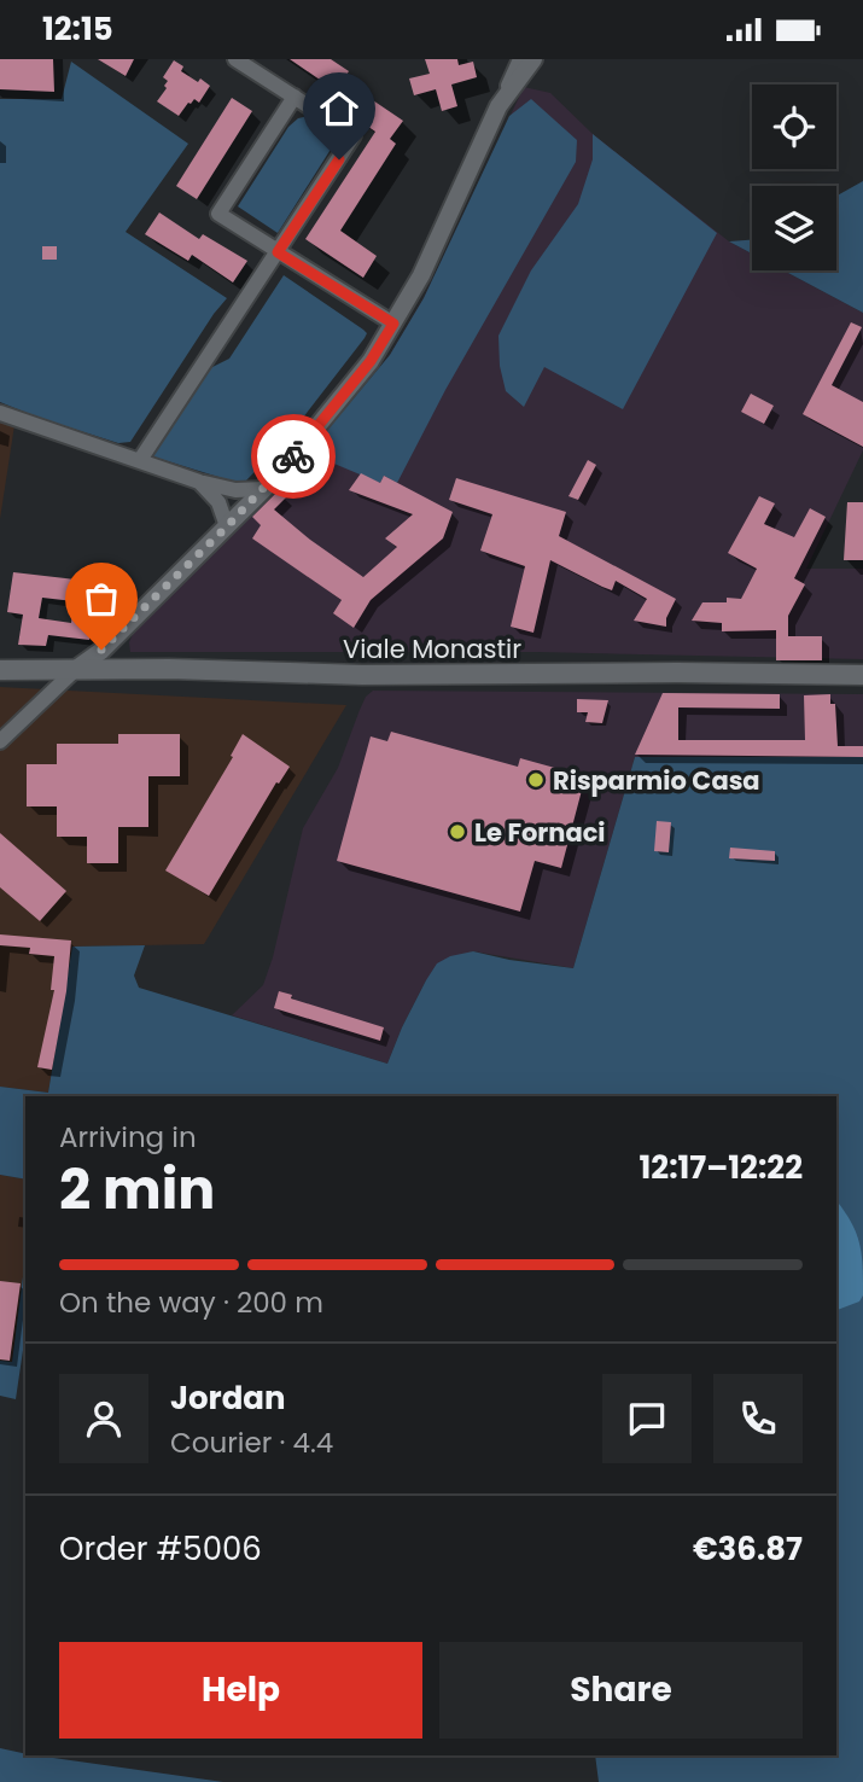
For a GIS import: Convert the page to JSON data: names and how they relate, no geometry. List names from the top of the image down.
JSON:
{
  "streets": {
    "main road": ["Viale Monastir"]
  },
  "places": ["Risparmio Casa", "Le Fornaci"],
  "page": {
    "status": "12:15",
    "heading": ["2 min", "Arriving in", "12:17–12:22"],
    "panel": [
      "Jordan",
      "Courier · 4.4",
      "Order #5006",
      "€36.87"
    ],
    "bar": "On the way · 200 m",
    "buttons": ["Help", "Share"]
  }
}
